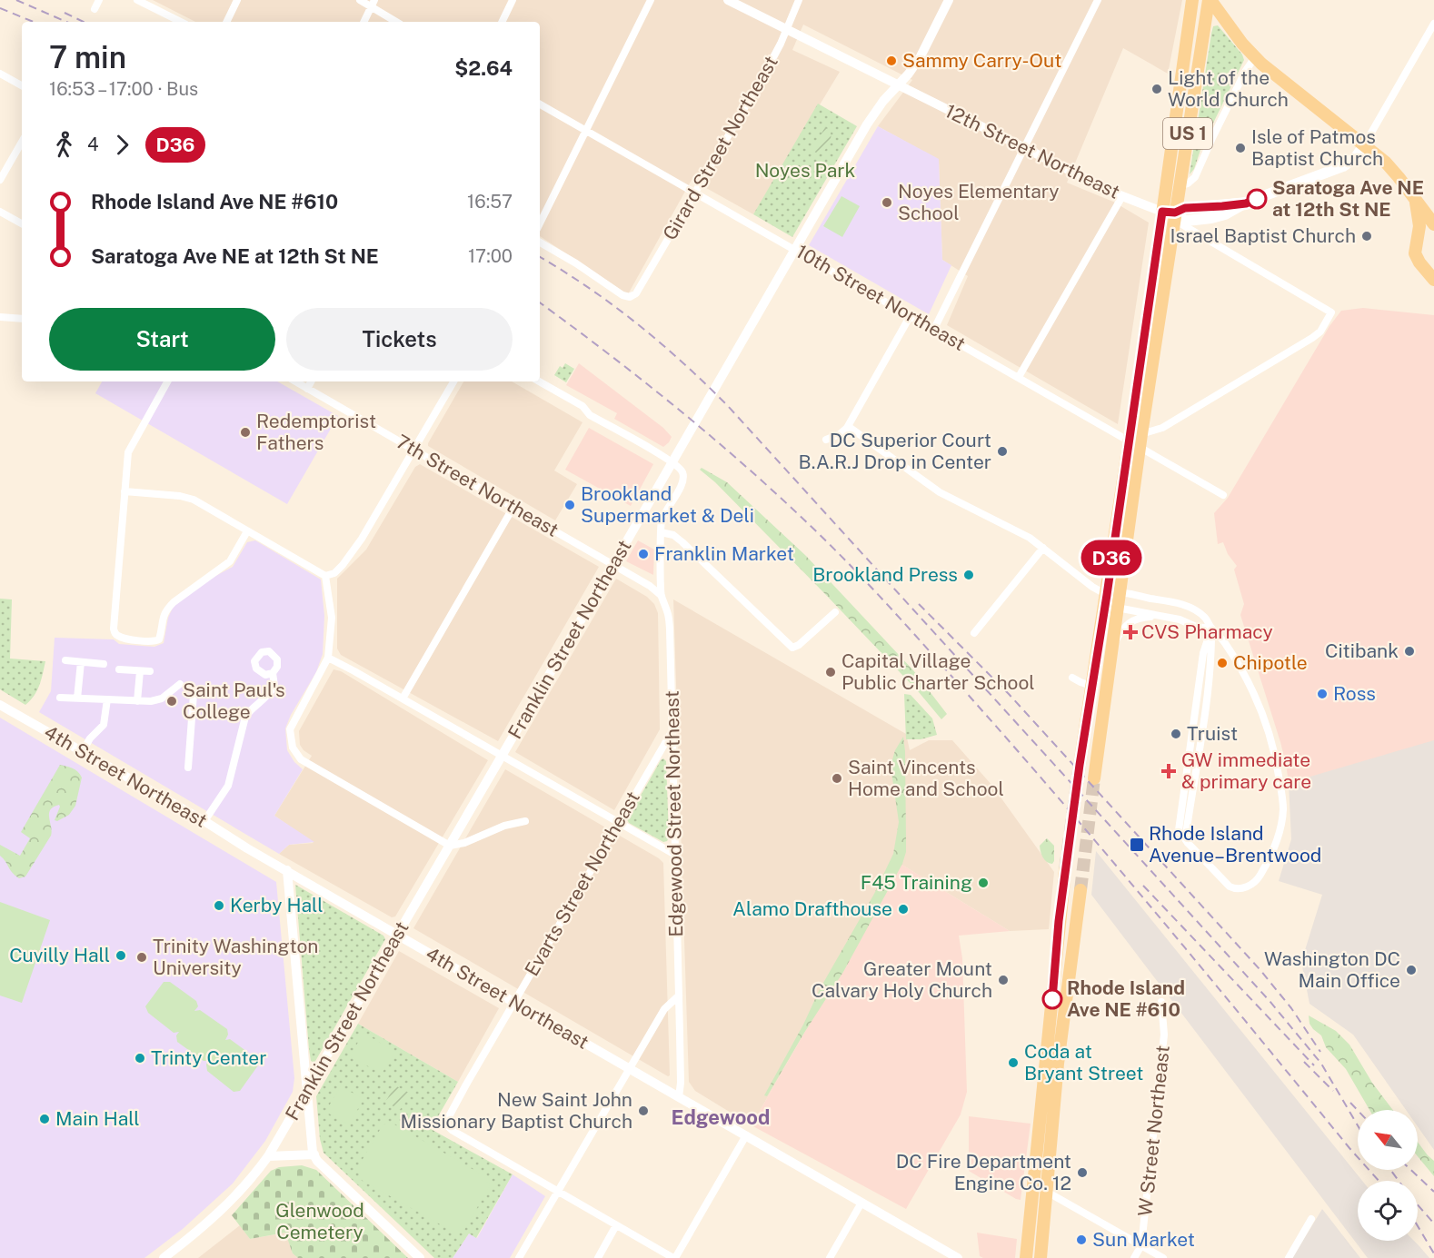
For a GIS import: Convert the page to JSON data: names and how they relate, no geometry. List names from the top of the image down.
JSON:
{
  "streets": {
    "main road": ["US 1"],
    "street": [
      "Girard Street Northeast",
      "12th Street Northeast",
      "10th Street Northeast",
      "7th Street Northeast",
      "Franklin Street Northeast",
      "4th Street Northeast",
      "Edgewood Street Northeast",
      "Evarts Street Northeast",
      "W Street Northeast"
    ]
  },
  "crossings": [
    ["US 1", "12th Street Northeast"],
    ["US 1", "10th Street Northeast"],
    ["Girard Street Northeast", "12th Street Northeast"],
    ["Girard Street Northeast", "10th Street Northeast"],
    ["12th Street Northeast", "10th Street Northeast"],
    ["12th Street Northeast", "Franklin Street Northeast"],
    ["10th Street Northeast", "Franklin Street Northeast"],
    ["7th Street Northeast", "Franklin Street Northeast"],
    ["7th Street Northeast", "Edgewood Street Northeast"],
    ["Franklin Street Northeast", "4th Street Northeast"],
    ["4th Street Northeast", "Edgewood Street Northeast"],
    ["4th Street Northeast", "Evarts Street Northeast"],
    ["Edgewood Street Northeast", "Evarts Street Northeast"]
  ],
  "districts": ["Edgewood"],
  "parks": ["Noyes Park", "Glenwood Cemetery"],
  "places": {
    "other": [
      "Sammy Carry-Out",
      "Light of the World Church",
      "Isle of Patmos Baptist Church",
      "Saratoga Ave NE at 12th St NE",
      "Noyes Elementary School",
      "Israel Baptist Church",
      "Redemptorist Fathers",
      "DC Superior Court B.A.R.J Drop in Center",
      "Brookland Supermarket & Deli",
      "Franklin Market",
      "Brookland Press",
      "Citibank",
      "Chipotle",
      "Capital Village Public Charter School",
      "Ross",
      "Saint Paul's College",
      "Truist",
      "Saint Vincents Home and School",
      "F45 Training",
      "Kerby Hall",
      "Alamo Drafthouse",
      "Cuvilly Hall",
      "Trinity Washington University",
      "Washington DC Main Office",
      "Greater Mount Calvary Holy Church",
      "Rhode Island Ave NE #610",
      "Trinty Center",
      "Coda at Bryant Street",
      "New Saint John Missionary Baptist Church",
      "Main Hall",
      "DC Fire Department Engine Co. 12",
      "Sun Market"
    ],
    "health": ["CVS Pharmacy", "GW immediate & primary care"],
    "transit": ["Rhode Island Avenue–Brentwood"]
  },
  "lines": ["bus line D36"],
  "north": "top left",
  "page": {
    "on_map": "D36",
    "heading": ["7 min", "16:53 – 17:00 · Bus", "$2.64"],
    "legs": ["4", "D36"],
    "list": [
      {
        "name": "Rhode Island Ave NE #610",
        "value": "16:57"
      },
      {
        "name": "Saratoga Ave NE at 12th St NE",
        "value": "17:00"
      }
    ],
    "buttons": ["Start", "Tickets"]
  }
}
